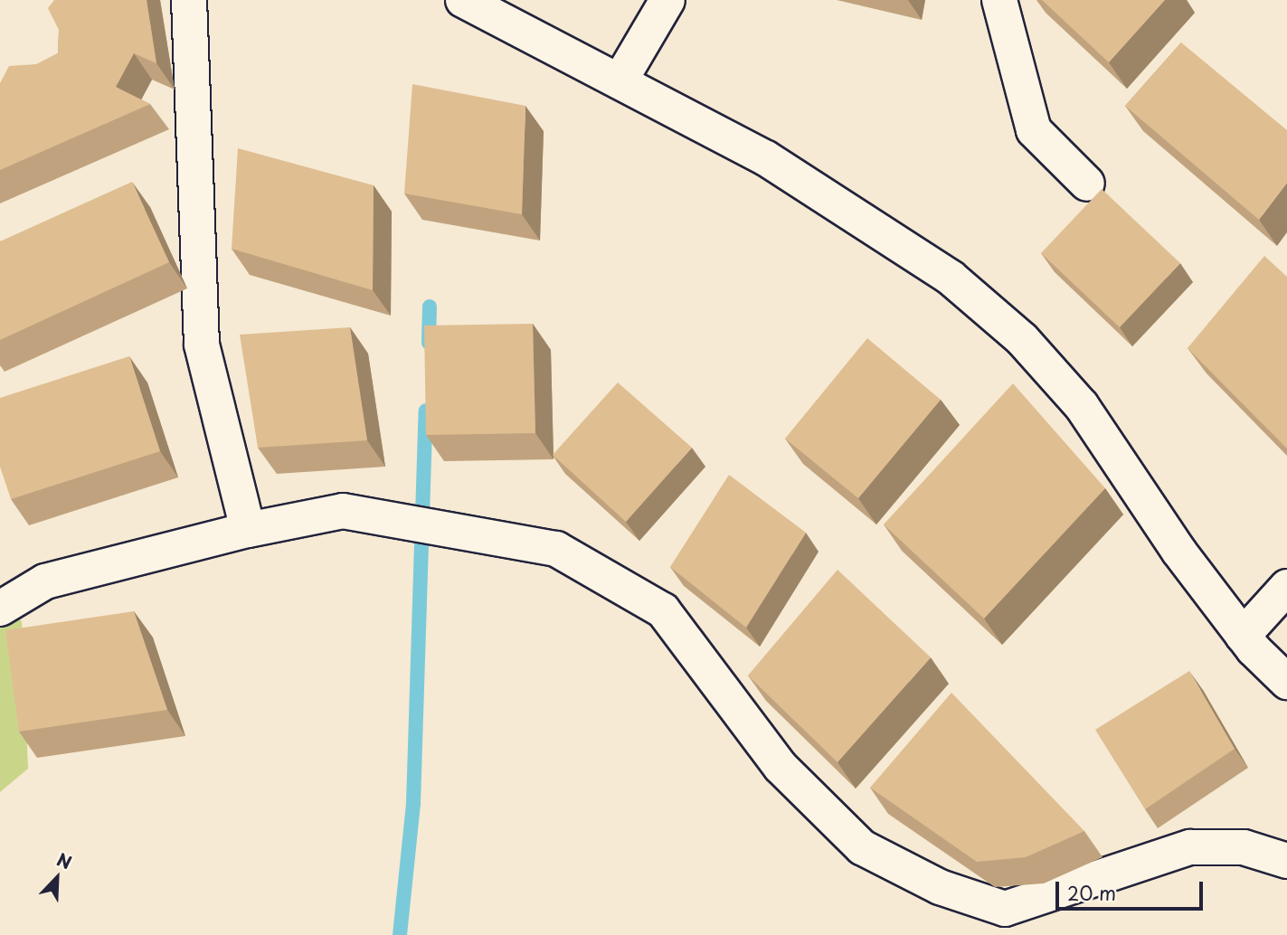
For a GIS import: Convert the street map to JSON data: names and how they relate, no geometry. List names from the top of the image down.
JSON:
{
  "scale_bar": "20 m",
  "north": "top right"
}
